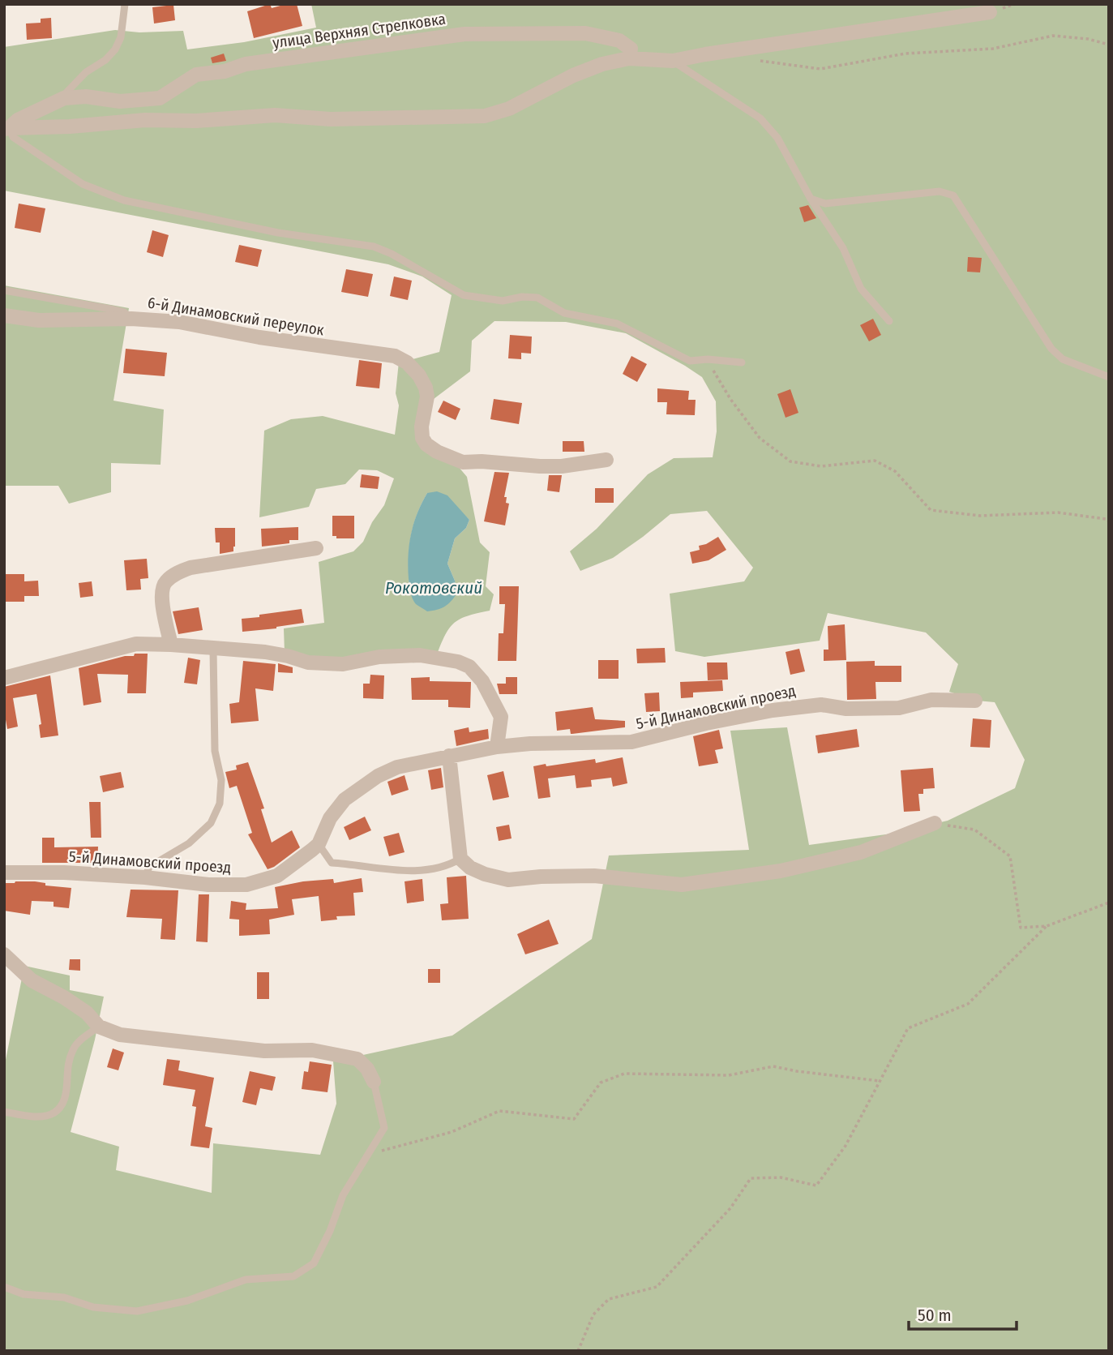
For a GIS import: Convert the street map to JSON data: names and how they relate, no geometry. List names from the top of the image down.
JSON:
{
  "streets": {
    "street": ["улица Верхняя Стрелковка", "6-й Динамовский переулок", "5-й Динамовский проезд"]
  },
  "water": ["Рокотовский"],
  "scale_bar": "50 m"
}
